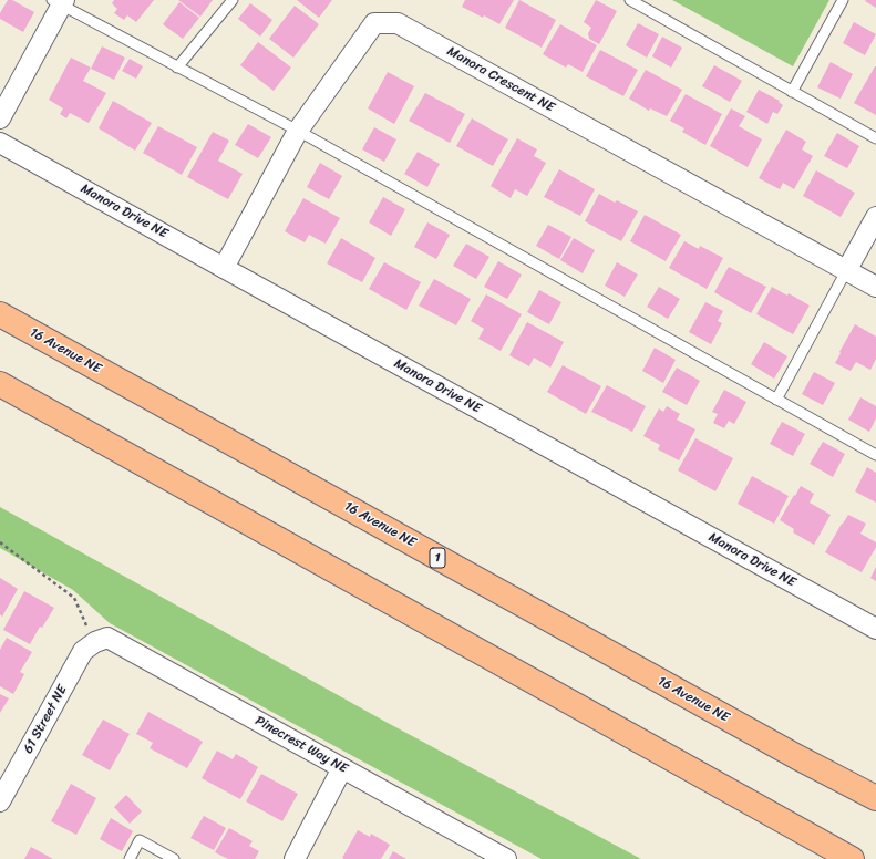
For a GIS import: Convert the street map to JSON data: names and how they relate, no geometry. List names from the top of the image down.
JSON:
{
  "streets": {
    "highway": ["16 Avenue NE", "1"],
    "street": [
      "Manora Crescent NE",
      "Manora Drive NE",
      "61 Street NE",
      "Pinecrest Way NE"
    ]
  },
  "crossings": [
    ["Manora Crescent NE", "Manora Drive NE"],
    ["61 Street NE", "Pinecrest Way NE"]
  ]
}
